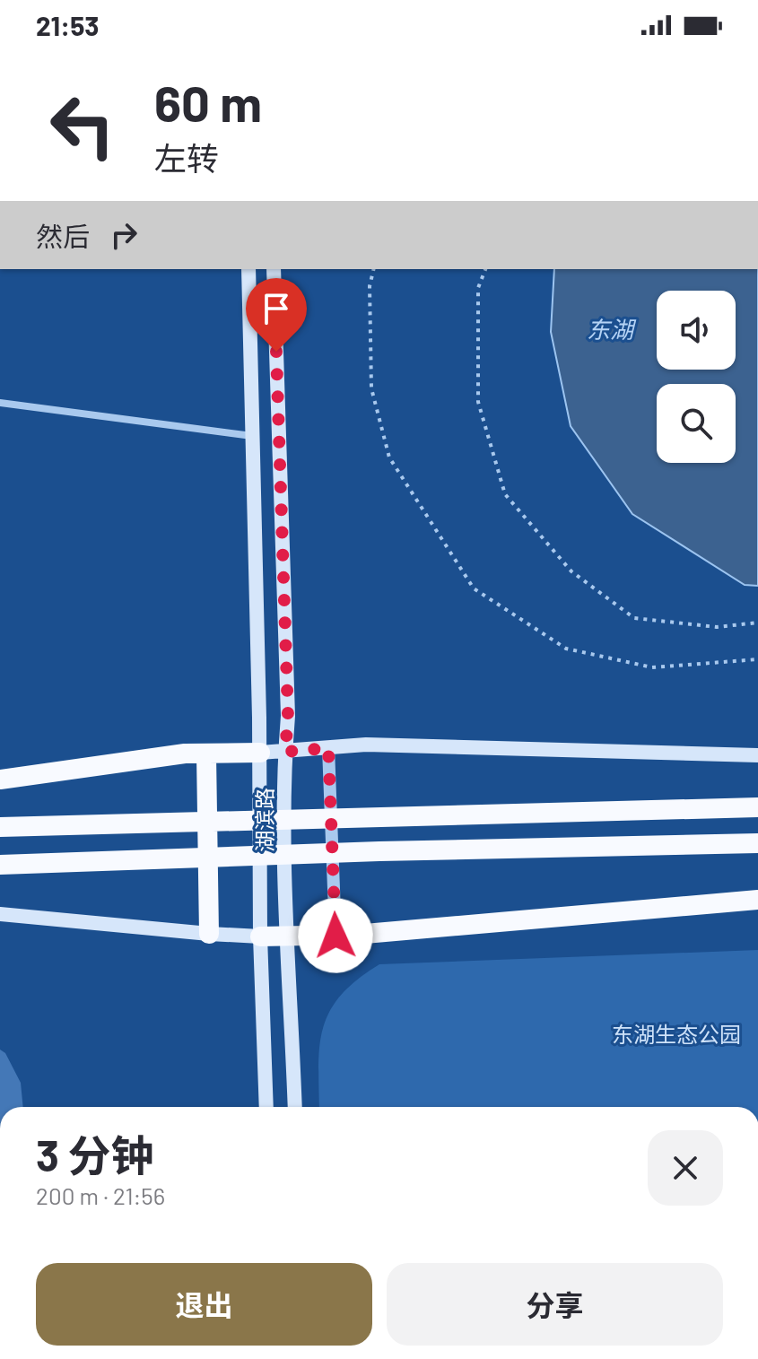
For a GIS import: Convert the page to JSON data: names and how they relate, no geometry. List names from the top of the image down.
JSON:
{
  "streets": {
    "main road": ["湖滨路"]
  },
  "water": ["东湖"],
  "parks": ["东湖生态公园"],
  "page": {
    "status": "21:53",
    "turn": ["60 m", "左转"],
    "then": "然后",
    "heading": ["3 分钟", "200 m · 21:56"],
    "buttons": ["退出", "分享"]
  }
}
